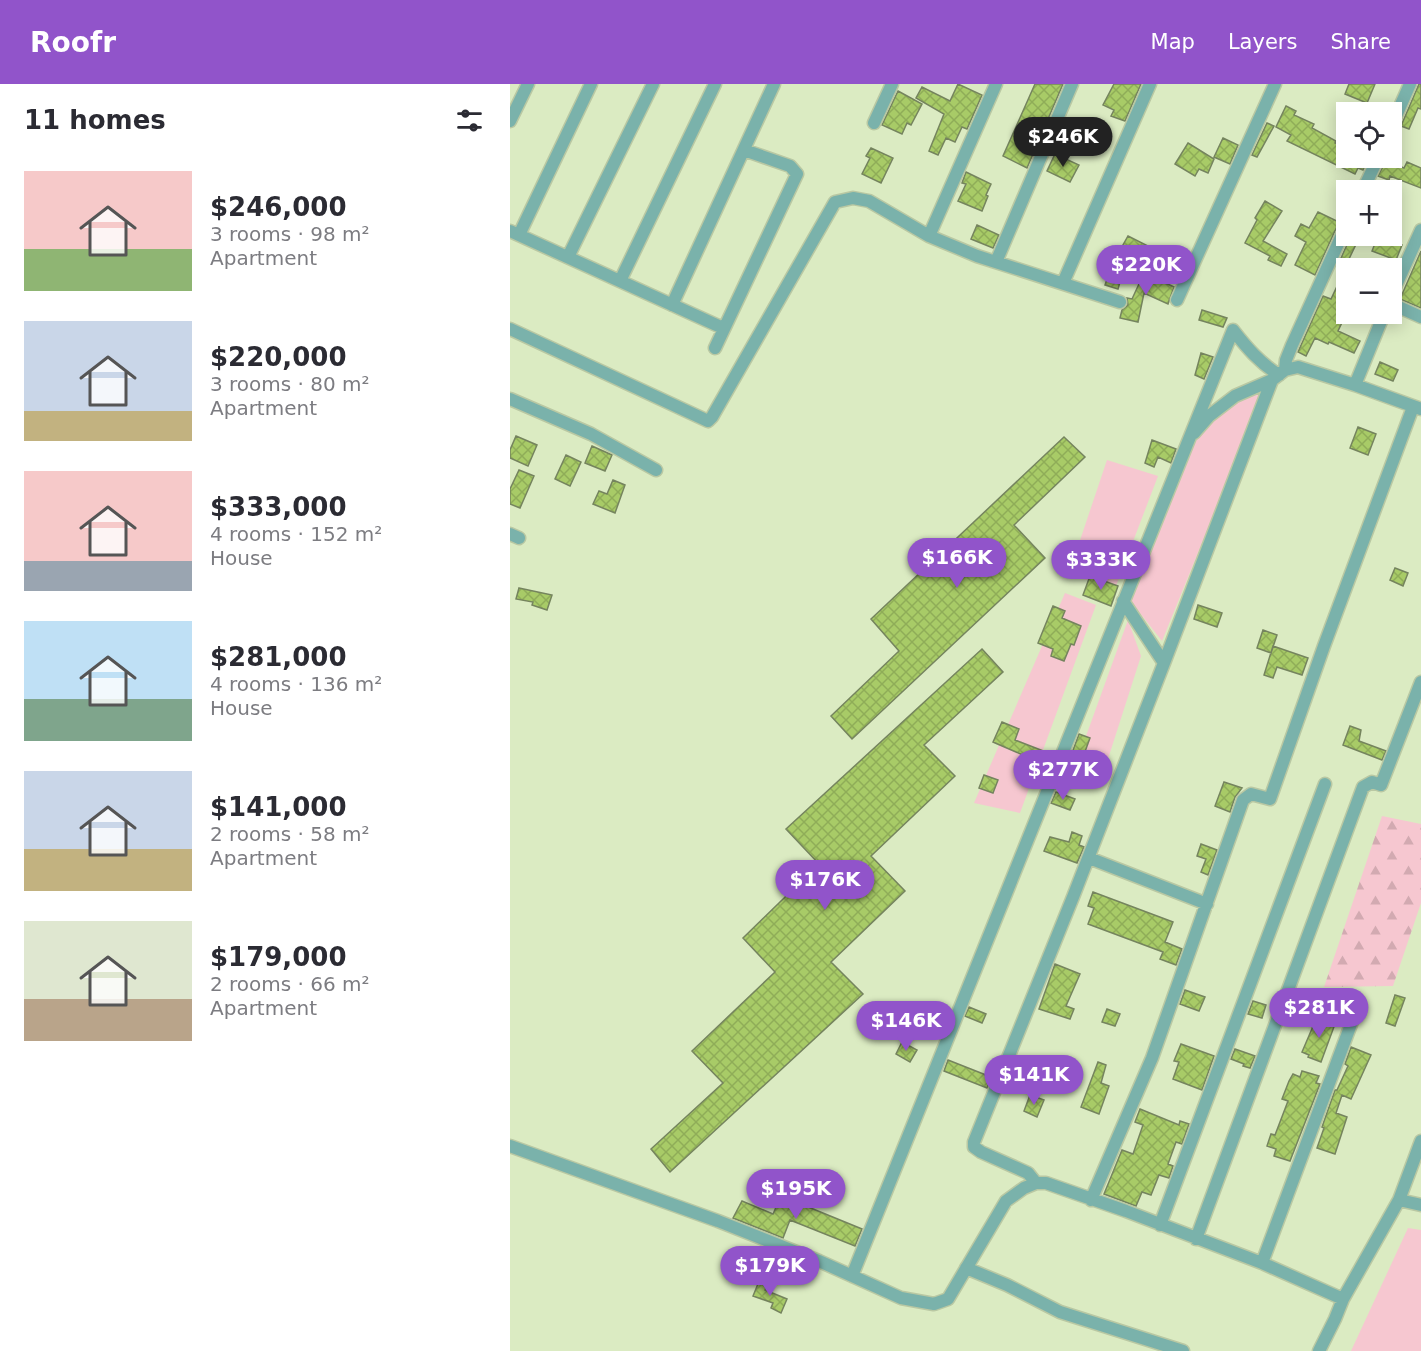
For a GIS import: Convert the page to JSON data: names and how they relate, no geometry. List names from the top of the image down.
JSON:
{
  "page": {
    "header": "Roofr",
    "nav": ["Map", "Layers", "Share"],
    "heading": "11 homes",
    "map_buttons": ["+", "−"],
    "price": [
      "$246K",
      "$220K",
      "$166K",
      "$333K",
      "$277K",
      "$176K",
      "$281K",
      "$146K",
      "$141K",
      "$195K",
      "$179K"
    ],
    "list": [
      {
        "name": "$246,000",
        "note": "3 rooms · 98 m² · Apartment"
      },
      {
        "name": "$220,000",
        "note": "3 rooms · 80 m² · Apartment"
      },
      {
        "name": "$333,000",
        "note": "4 rooms · 152 m² · House"
      },
      {
        "name": "$281,000",
        "note": "4 rooms · 136 m² · House"
      },
      {
        "name": "$141,000",
        "note": "2 rooms · 58 m² · Apartment"
      },
      {
        "name": "$179,000",
        "note": "2 rooms · 66 m² · Apartment"
      }
    ]
  }
}
